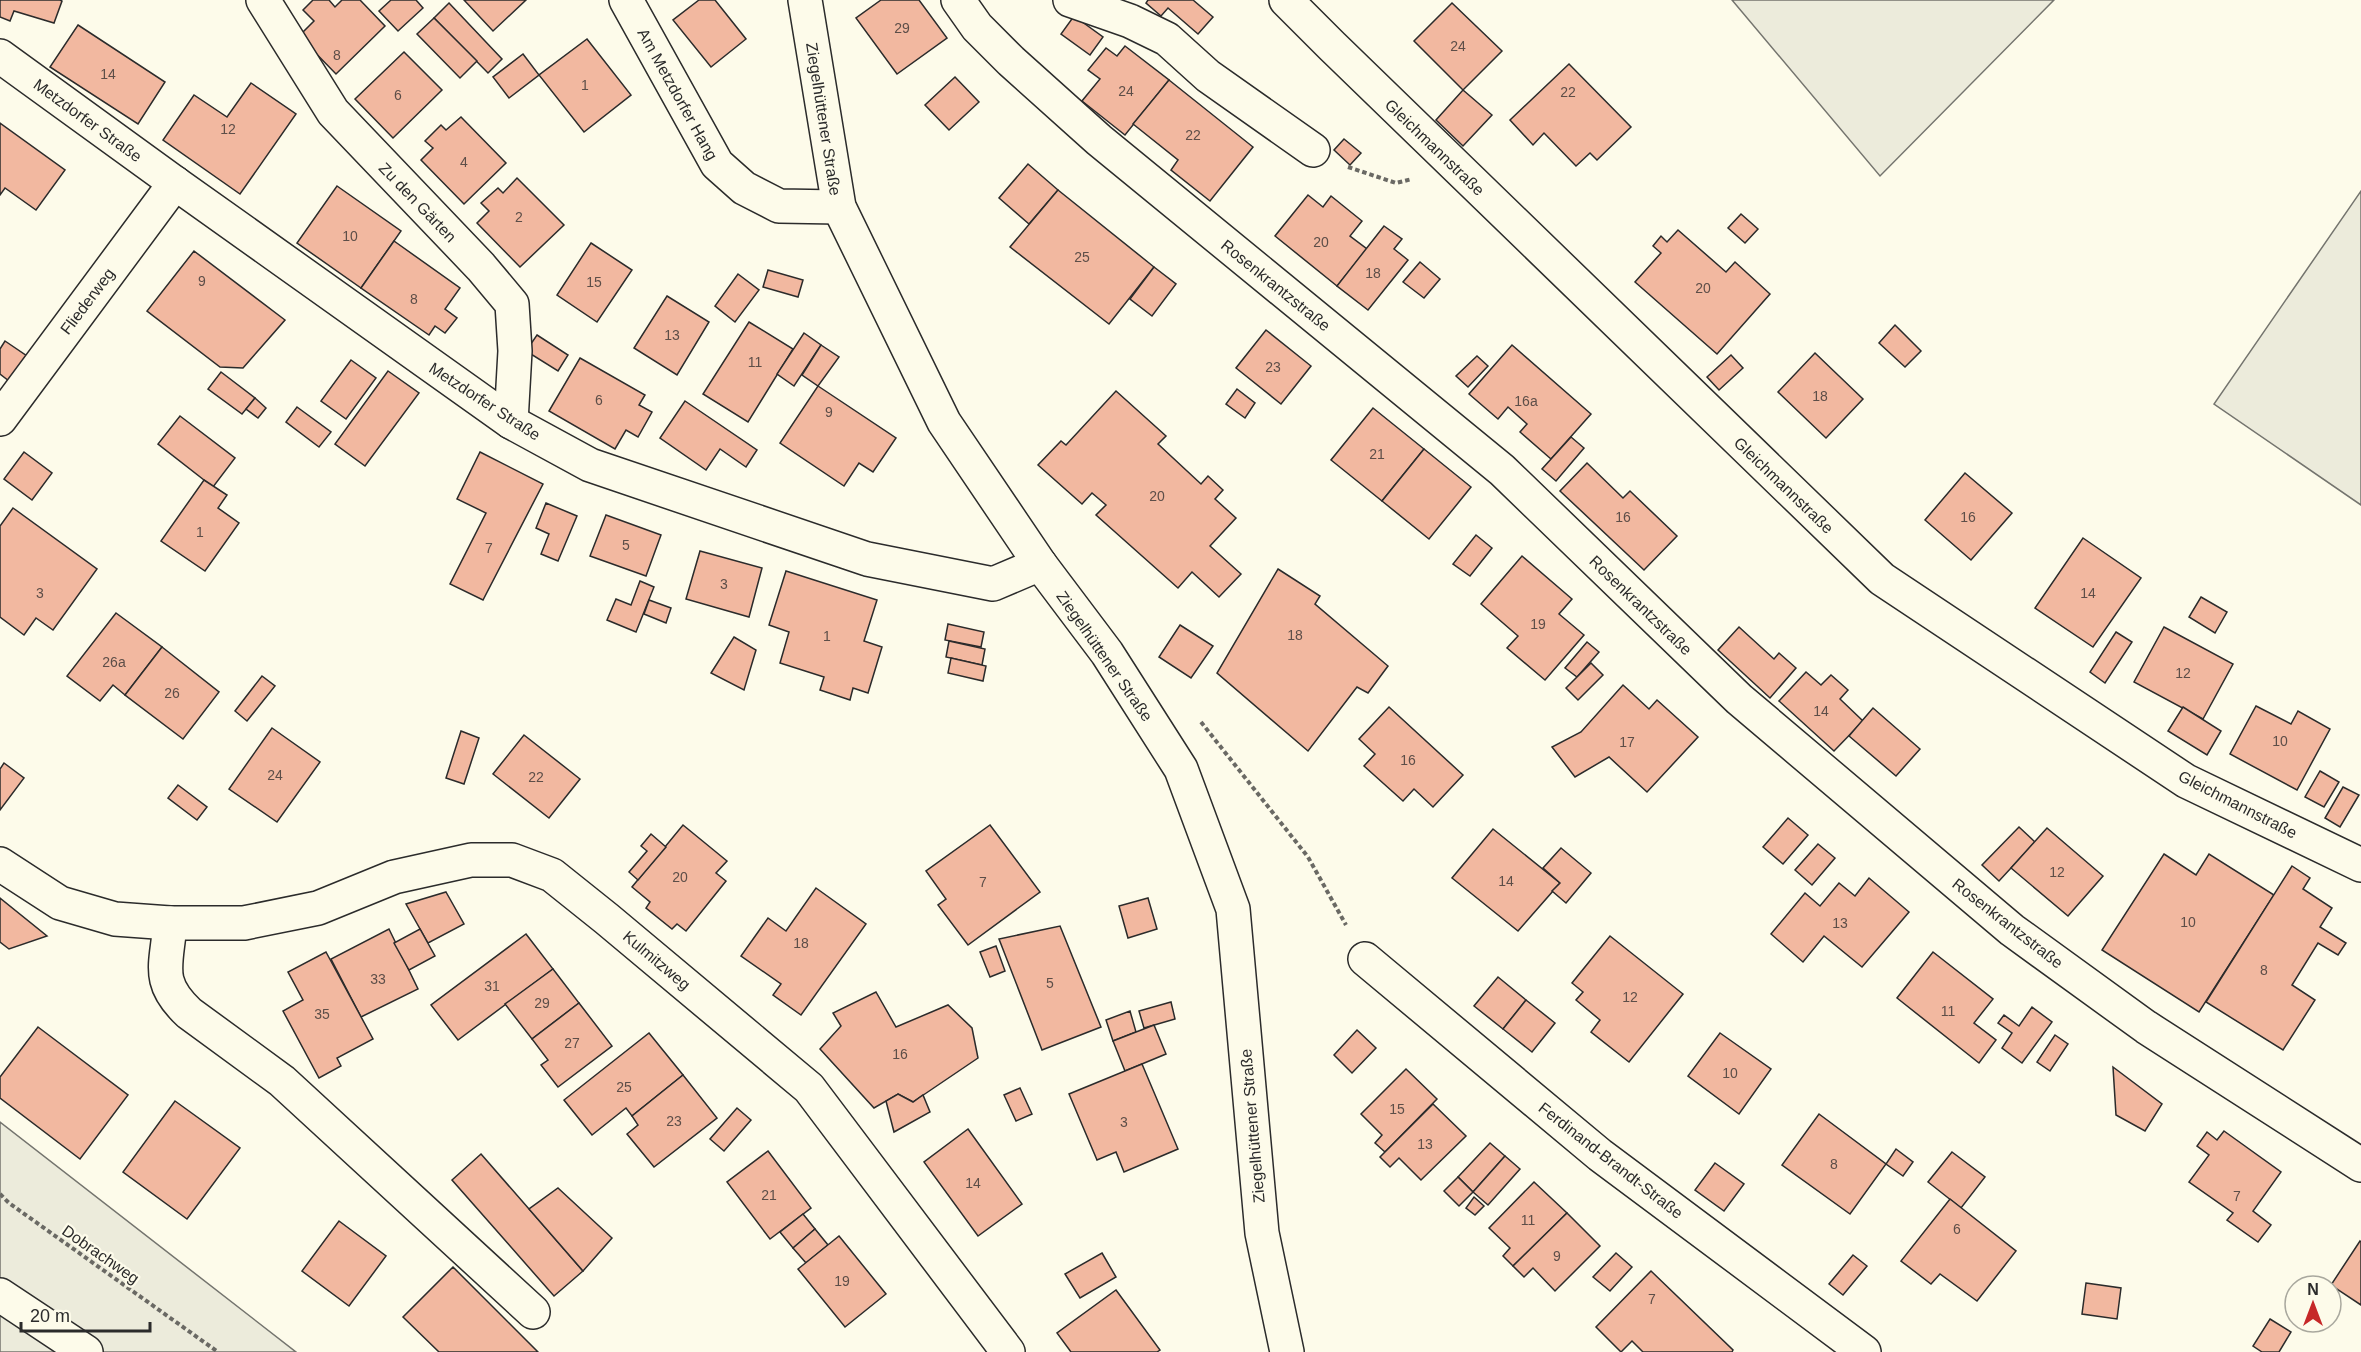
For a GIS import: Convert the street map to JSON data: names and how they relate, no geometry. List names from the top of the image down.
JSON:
{
  "streets": {
    "street": [
      "Am Metzdorfer Hang",
      "Ziegelhüttener Straße",
      "Metzdorfer Straße",
      "Gleichmannstraße",
      "Zu den Gärten",
      "Rosenkrantzstraße",
      "Fliederweg",
      "Kulmitzweg",
      "Ferdinand-Brandt-Straße"
    ],
    "path": ["Dobrachweg"]
  },
  "crossings": [
    ["Am Metzdorfer Hang", "Ziegelhüttener Straße"],
    ["Ziegelhüttener Straße", "Metzdorfer Straße"],
    ["Metzdorfer Straße", "Zu den Gärten"],
    ["Metzdorfer Straße", "Fliederweg"]
  ],
  "house_numbers": [
    "29",
    "24",
    "8",
    "14",
    "1",
    "24",
    "22",
    "6",
    "12",
    "22",
    "4",
    "2",
    "10",
    "20",
    "25",
    "18",
    "9",
    "15",
    "20",
    "8",
    "13",
    "11",
    "23",
    "18",
    "6",
    "16a",
    "9",
    "21",
    "20",
    "16",
    "16",
    "1",
    "5",
    "7",
    "3",
    "3",
    "14",
    "19",
    "18",
    "1",
    "26a",
    "12",
    "26",
    "14",
    "10",
    "17",
    "16",
    "24",
    "22",
    "12",
    "20",
    "14",
    "7",
    "10",
    "13",
    "18",
    "8",
    "33",
    "5",
    "31",
    "12",
    "29",
    "11",
    "35",
    "27",
    "16",
    "10",
    "25",
    "15",
    "23",
    "3",
    "13",
    "8",
    "14",
    "21",
    "7",
    "11",
    "6",
    "9",
    "19",
    "7"
  ],
  "scale_bar": "20 m",
  "north": "top"
}
